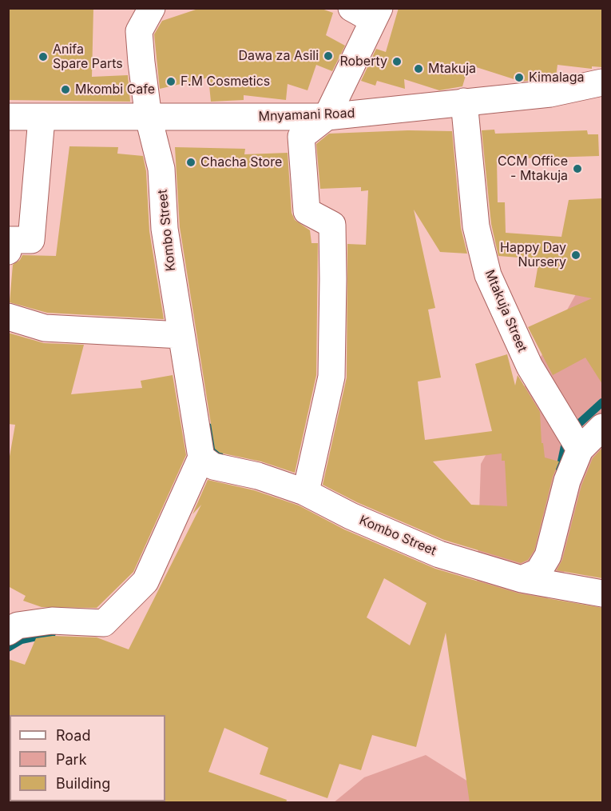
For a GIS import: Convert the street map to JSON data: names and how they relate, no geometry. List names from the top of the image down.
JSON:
{
  "streets": {
    "street": ["Mnyamani Road", "Kombo Street", "Mtakuja Street"]
  },
  "crossings": [
    ["Mnyamani Road", "Kombo Street"],
    ["Mnyamani Road", "Mtakuja Street"]
  ],
  "places": [
    "Dawa za Asili",
    "Anifa Spare Parts",
    "Roberty",
    "Mtakuja",
    "Kimalaga",
    "F.M Cosmetics",
    "Mkombi Cafe",
    "Chacha Store",
    "CCM Office - Mtakuja",
    "Happy Day Nursery"
  ],
  "legend": ["Road", "Park", "Building"]
}
